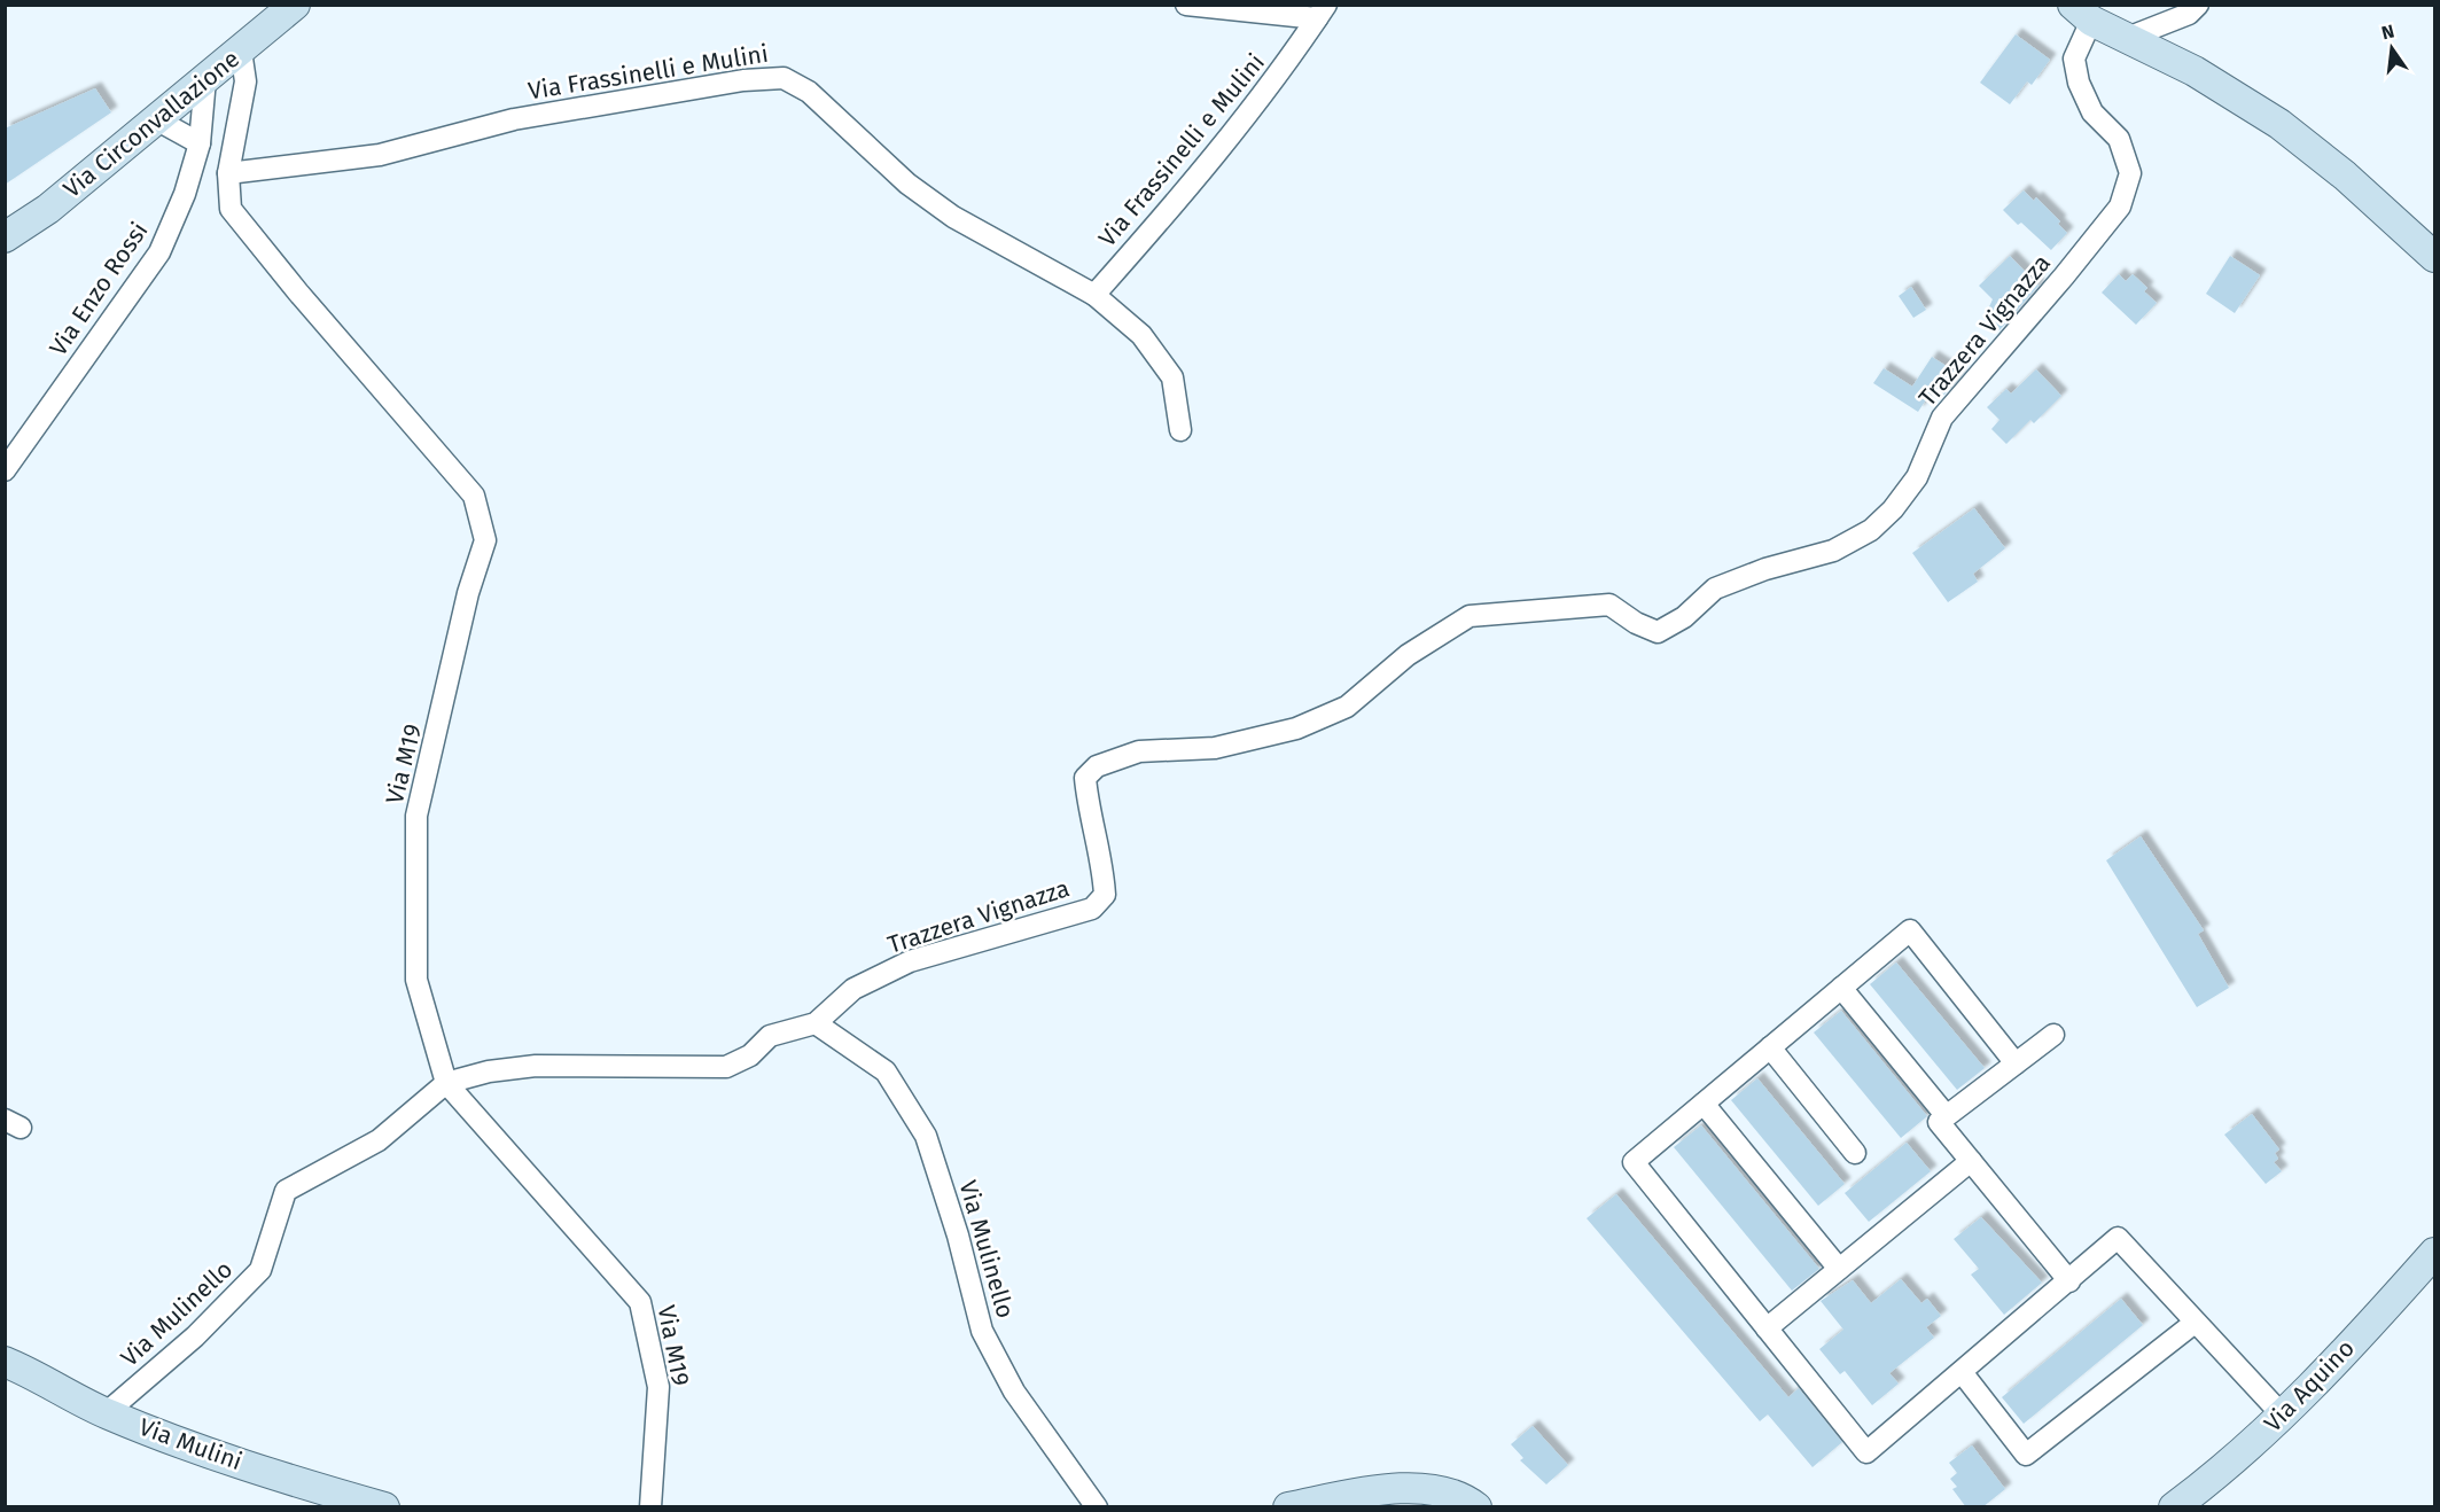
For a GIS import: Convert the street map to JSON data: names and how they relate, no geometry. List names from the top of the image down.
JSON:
{
  "streets": {
    "street": [
      "Via Frassinelli e Mulini",
      "Via Circonvallazione",
      "Via Enzo Rossi",
      "Trazzera Vignazza",
      "Via M19",
      "Via Mulinello",
      "Via Aquino",
      "Via Mulini"
    ]
  },
  "crossings": [
    ["Via Frassinelli e Mulini", "Via M19"],
    ["Via Circonvallazione", "Via Enzo Rossi"],
    ["Via Circonvallazione", "Via M19"],
    ["Trazzera Vignazza", "Via M19"],
    ["Trazzera Vignazza", "Via Mulinello"],
    ["Via M19", "Via Mulinello"],
    ["Via Mulinello", "Via Mulini"]
  ],
  "north": "top"
}
